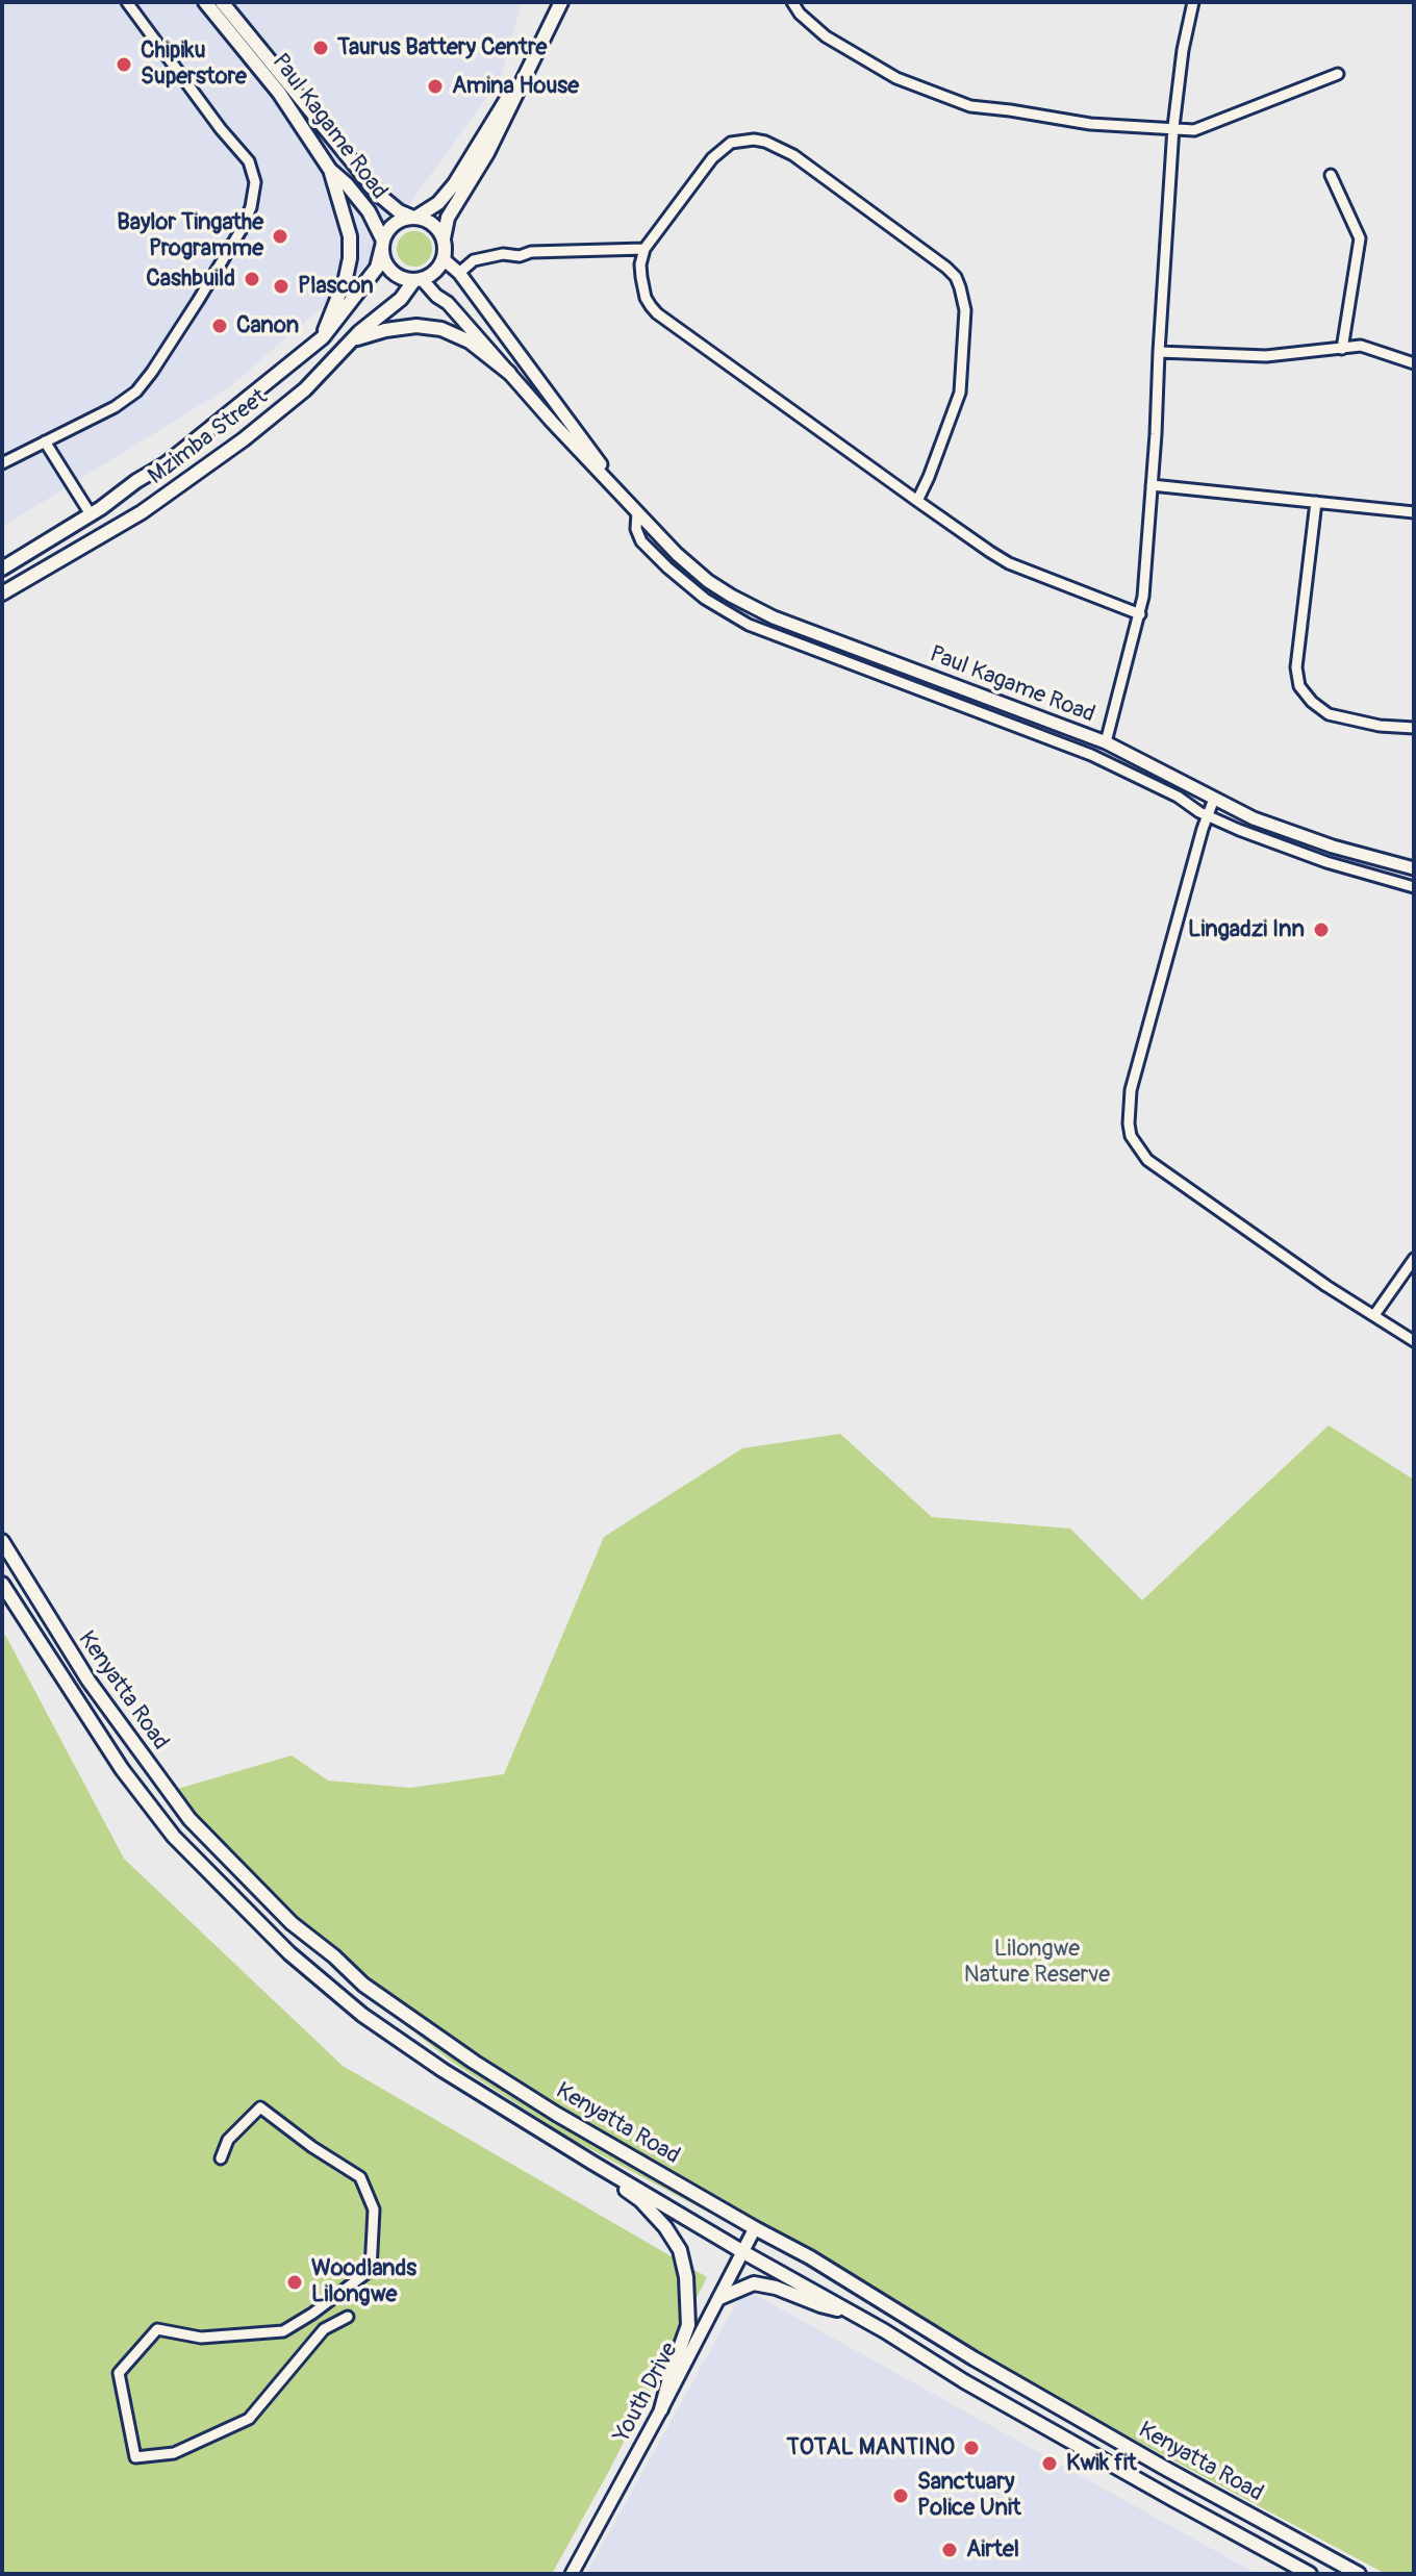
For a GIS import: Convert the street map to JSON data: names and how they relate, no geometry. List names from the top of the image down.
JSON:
{
  "streets": {
    "main road": ["Paul Kagame Road", "Mzimba Street", "Kenyatta Road"],
    "street": ["Youth Drive"]
  },
  "crossings": [
    ["Paul Kagame Road", "Mzimba Street"],
    ["Kenyatta Road", "Youth Drive"]
  ],
  "parks": ["Lilongwe Nature Reserve"],
  "places": [
    "Taurus Battery Centre",
    "Chipiku Superstore",
    "Amina House",
    "Baylor Tingathe Programme",
    "Cashbuild",
    "Plascon",
    "Canon",
    "Lingadzi Inn",
    "Woodlands Lilongwe",
    "TOTAL MANTINO",
    "Kwik fit",
    "Sanctuary Police Unit",
    "Airtel"
  ]
}
